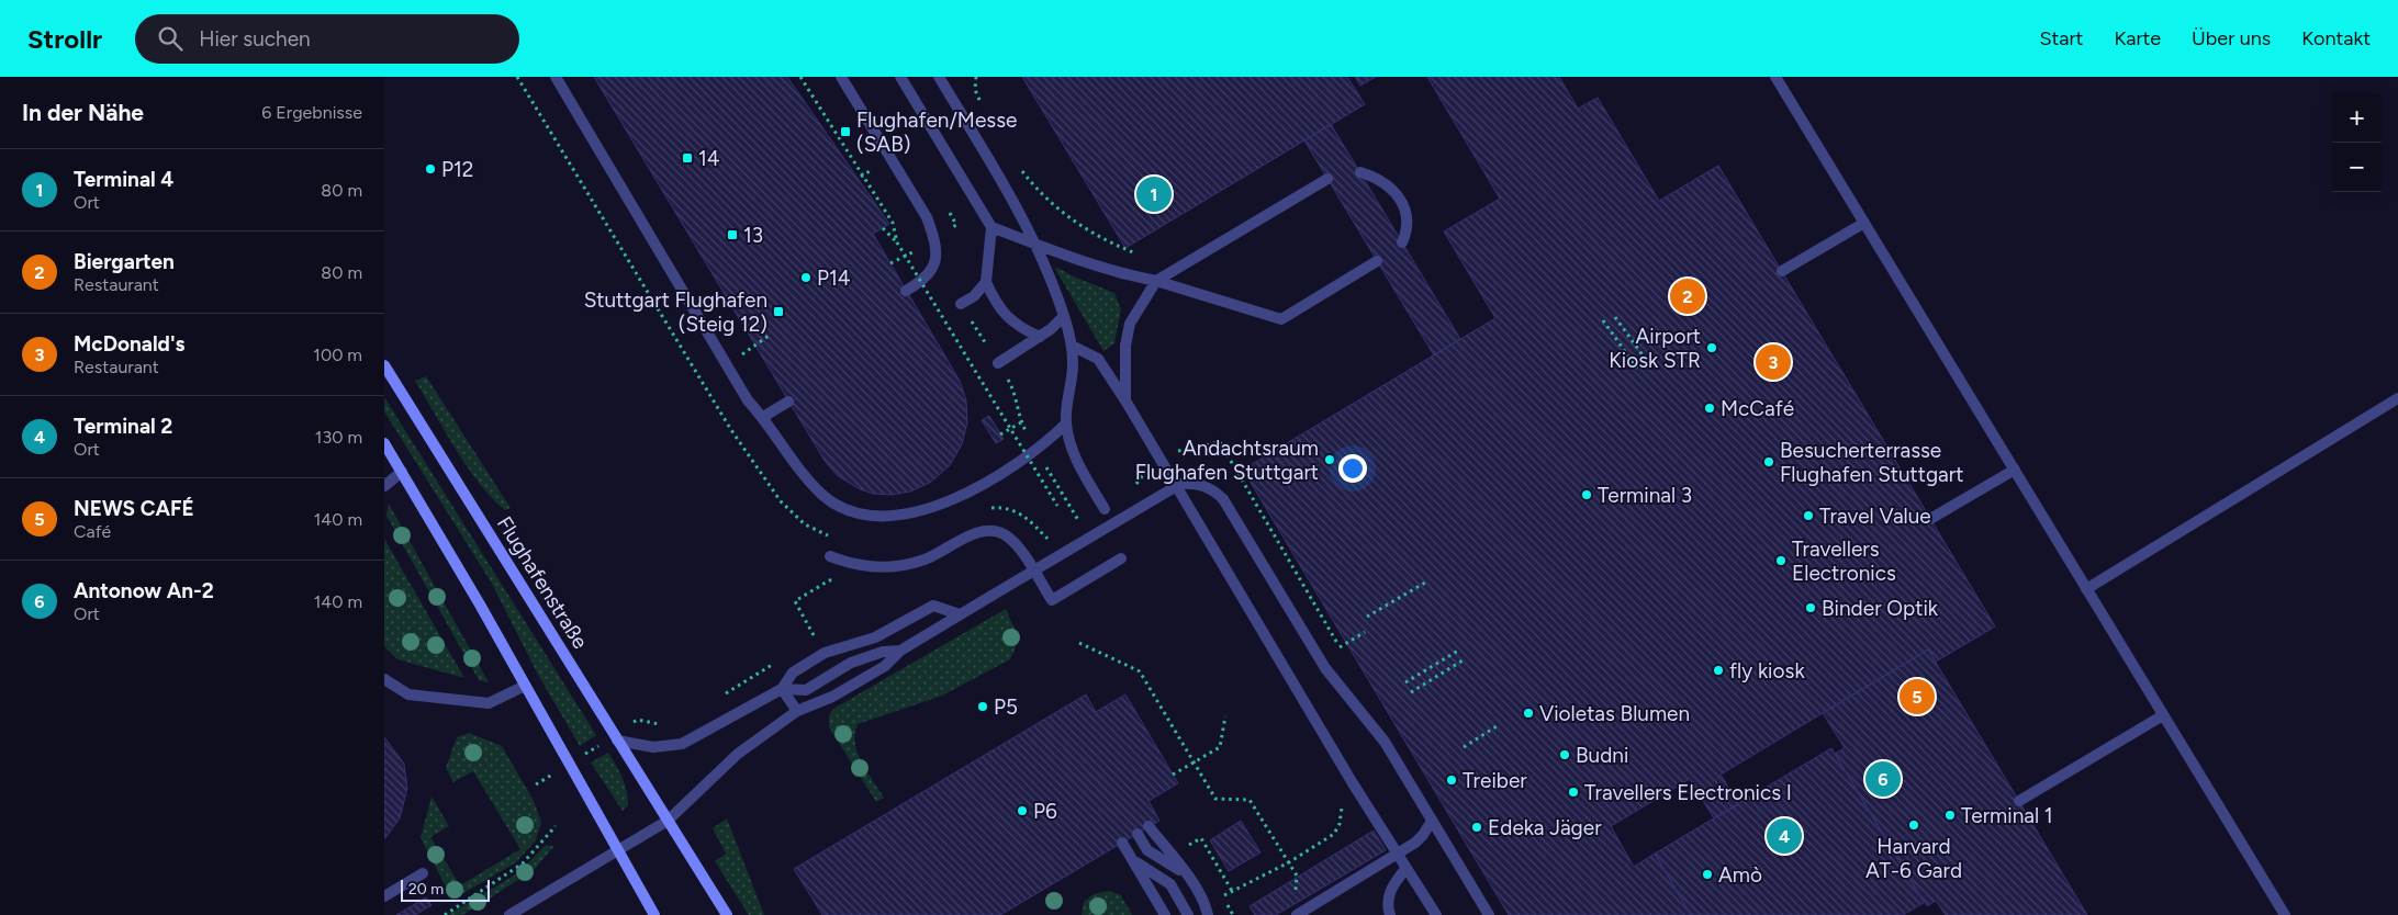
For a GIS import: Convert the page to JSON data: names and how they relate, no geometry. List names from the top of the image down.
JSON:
{
  "streets": {
    "main road": ["Flughafenstraße"]
  },
  "places": {
    "transit": [
      "Flughafen/Messe (SAB)",
      "14",
      "13",
      "Stuttgart Flughafen (Steig 12)"
    ],
    "other": [
      "P12",
      "P14",
      "Airport Kiosk STR",
      "McCafé",
      "Andachtsraum Flughafen Stuttgart",
      "Besucherterrasse Flughafen Stuttgart",
      "Terminal 3",
      "Travel Value",
      "Travellers Electronics",
      "Binder Optik",
      "fly kiosk",
      "P5",
      "Violetas Blumen",
      "Budni",
      "Treiber",
      "Travellers Electronics I",
      "P6",
      "Terminal 1",
      "Harvard AT-6 Gard",
      "Edeka Jäger",
      "Amò"
    ]
  },
  "scale_bar": "20 m",
  "page": {
    "header": "Strollr",
    "search": "Hier suchen",
    "nav": [
      "Start",
      "Karte",
      "Über uns",
      "Kontakt"
    ],
    "heading": ["In der Nähe", "6 Ergebnisse"],
    "map_buttons": ["+", "−"],
    "list": [
      {
        "mark": "1",
        "name": "Terminal 4",
        "note": "Ort",
        "value": "80 m"
      },
      {
        "mark": "2",
        "name": "Biergarten",
        "note": "Restaurant",
        "value": "80 m"
      },
      {
        "mark": "3",
        "name": "McDonald's",
        "note": "Restaurant",
        "value": "100 m"
      },
      {
        "mark": "4",
        "name": "Terminal 2",
        "note": "Ort",
        "value": "130 m"
      },
      {
        "mark": "5",
        "name": "NEWS CAFÉ",
        "note": "Café",
        "value": "140 m"
      },
      {
        "mark": "6",
        "name": "Antonow An-2",
        "note": "Ort",
        "value": "140 m"
      }
    ],
    "pins": [
      "1",
      "2",
      "3",
      "5",
      "6",
      "4"
    ],
    "scale": "20 m"
  }
}
